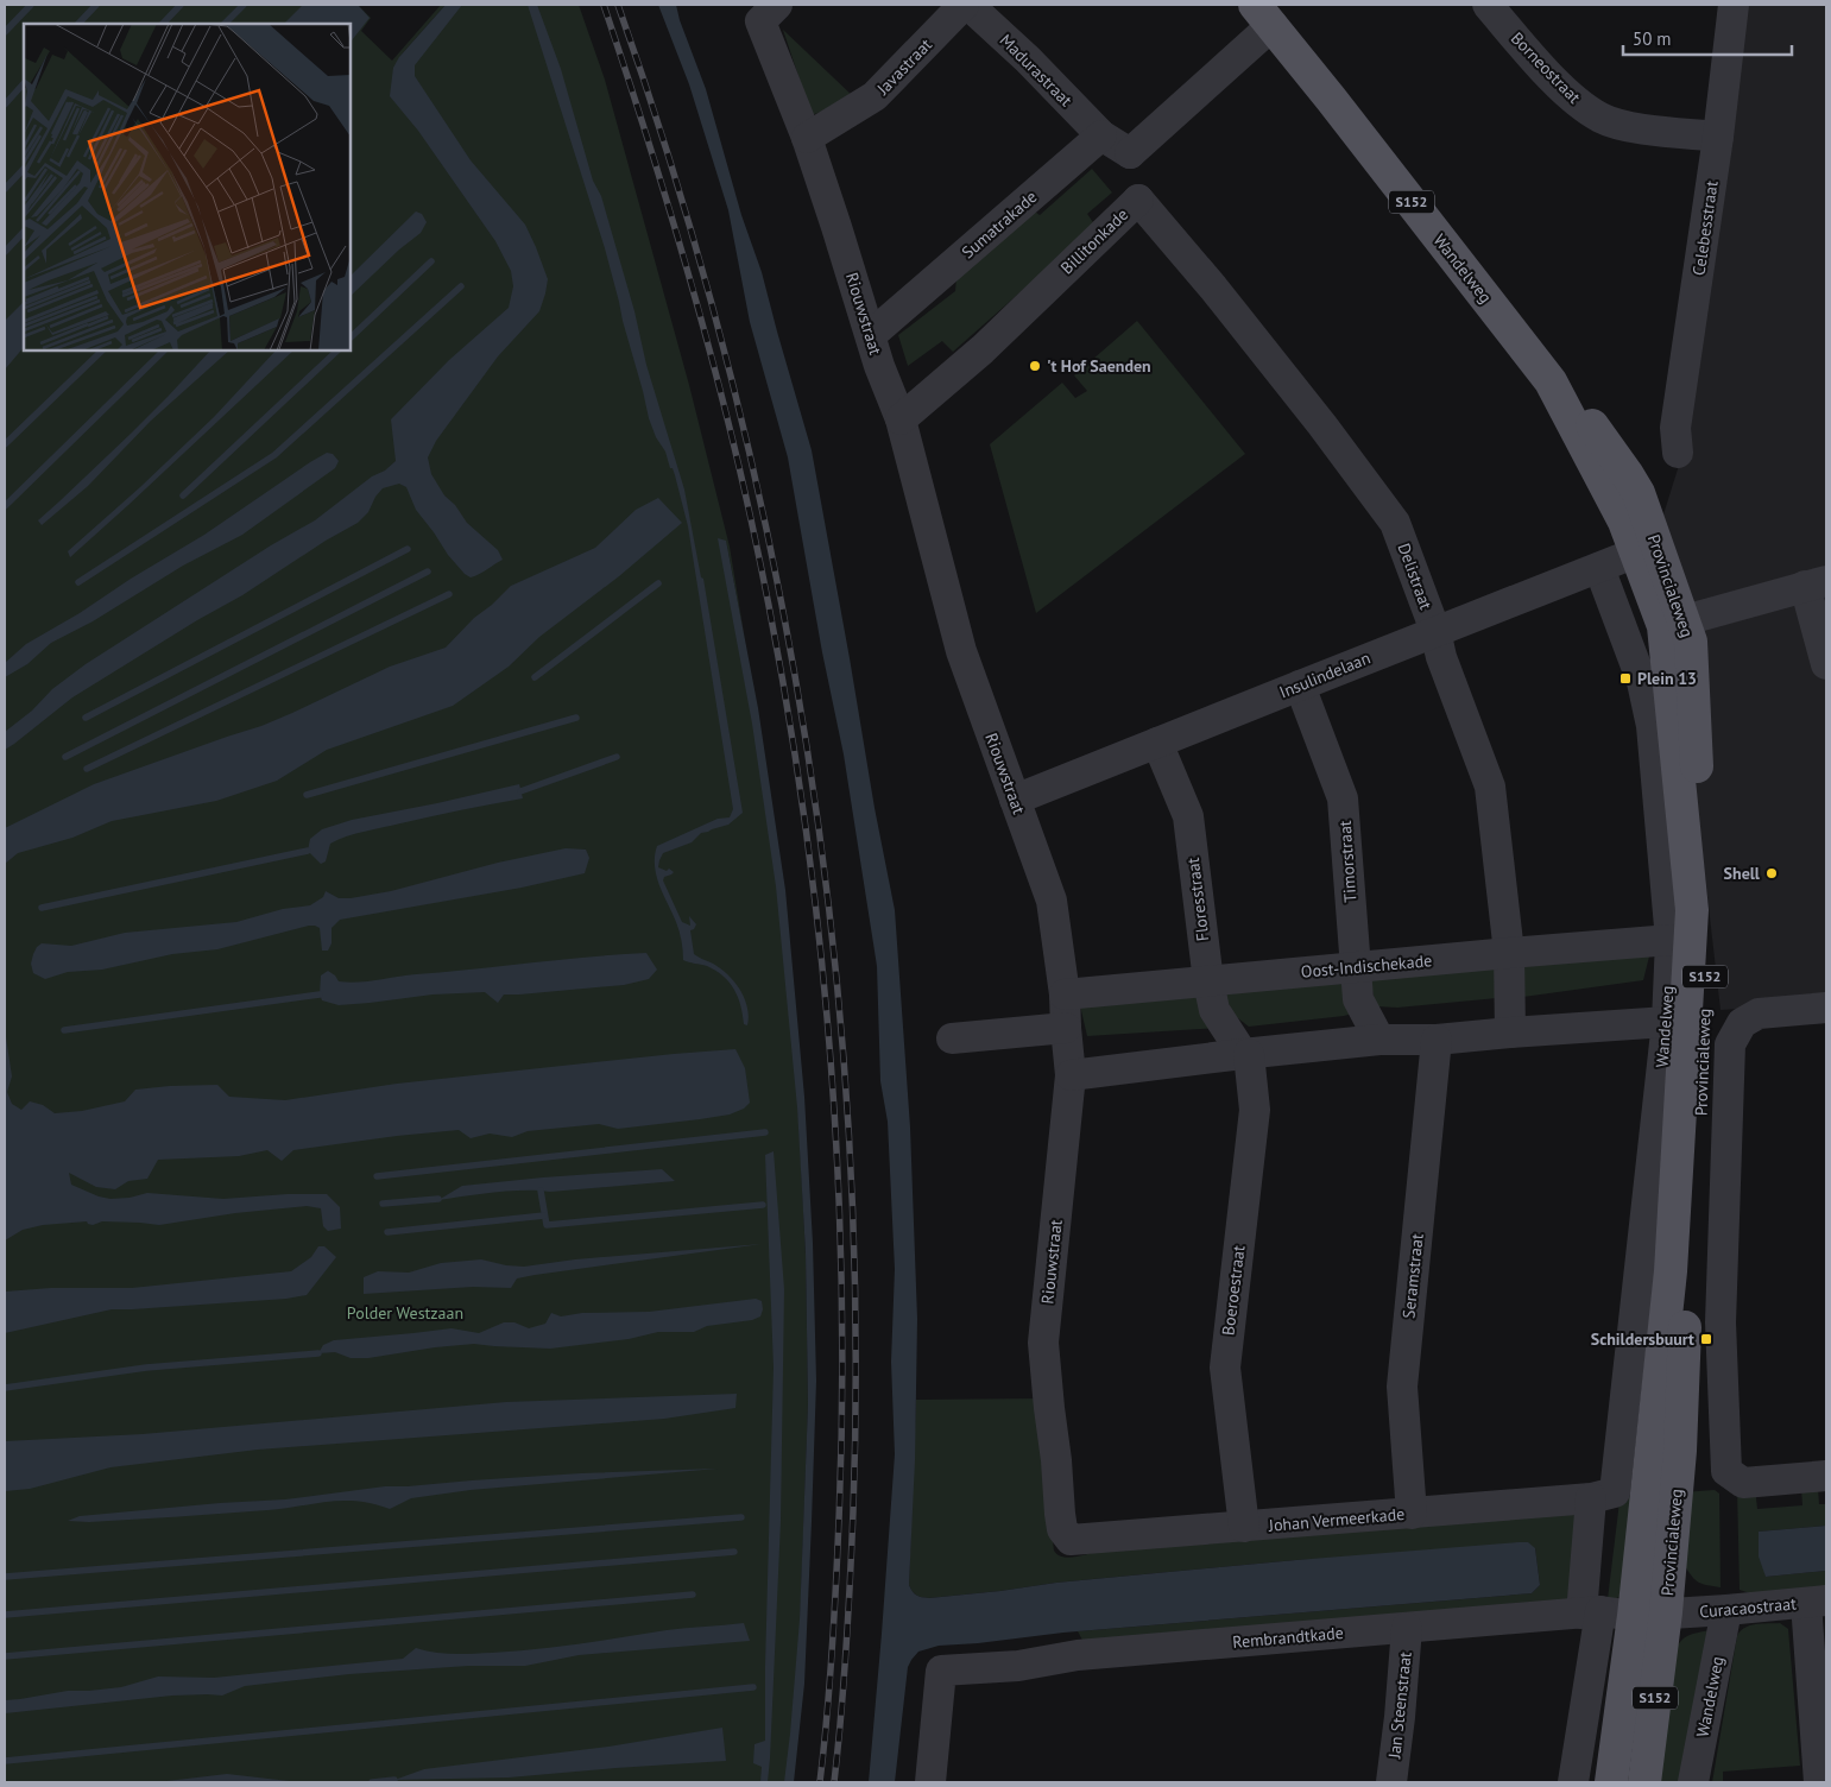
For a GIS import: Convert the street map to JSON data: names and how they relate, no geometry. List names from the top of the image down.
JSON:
{
  "streets": {
    "main road": ["S152", "Wandelweg", "Provincialeweg"],
    "street": [
      "Javastraat",
      "Borneostraat",
      "Madurastraat",
      "Sumatrakade",
      "Celebesstraat",
      "Billitonkade",
      "Riouwstraat",
      "Delistraat",
      "Insulindelaan",
      "Timorstraat",
      "Floresstraat",
      "Oost-Indischekade",
      "Seramstraat",
      "Boeroestraat",
      "Johan Vermeerkade",
      "Curacaostraat",
      "Rembrandtkade",
      "Jan Steenstraat"
    ]
  },
  "crossings": [
    ["Javastraat", "Riouwstraat"],
    ["Borneostraat", "Celebesstraat"],
    ["Madurastraat", "Sumatrakade"],
    ["Sumatrakade", "Riouwstraat"],
    ["Billitonkade", "Riouwstraat"],
    ["Billitonkade", "Delistraat"],
    ["Wandelweg", "Provincialeweg"],
    ["Wandelweg", "Insulindelaan"],
    ["Wandelweg", "Oost-Indischekade"],
    ["Wandelweg", "Johan Vermeerkade"],
    ["Wandelweg", "Curacaostraat"],
    ["Wandelweg", "Rembrandtkade"],
    ["Riouwstraat", "Insulindelaan"],
    ["Riouwstraat", "Oost-Indischekade"],
    ["Riouwstraat", "Johan Vermeerkade"],
    ["Delistraat", "Insulindelaan"],
    ["Delistraat", "Oost-Indischekade"],
    ["Provincialeweg", "Insulindelaan"],
    ["Provincialeweg", "Curacaostraat"],
    ["Provincialeweg", "Rembrandtkade"],
    ["Insulindelaan", "Timorstraat"],
    ["Insulindelaan", "Floresstraat"],
    ["Timorstraat", "Oost-Indischekade"],
    ["Floresstraat", "Oost-Indischekade"],
    ["Floresstraat", "Boeroestraat"],
    ["Seramstraat", "Johan Vermeerkade"],
    ["Boeroestraat", "Johan Vermeerkade"],
    ["Curacaostraat", "Rembrandtkade"],
    ["Rembrandtkade", "Jan Steenstraat"]
  ],
  "parks": ["Polder Westzaan"],
  "places": {
    "other": ["'t Hof Saenden", "Shell"],
    "transit": ["Plein 13", "Schildersbuurt"]
  },
  "scale_bar": "50 m"
}
